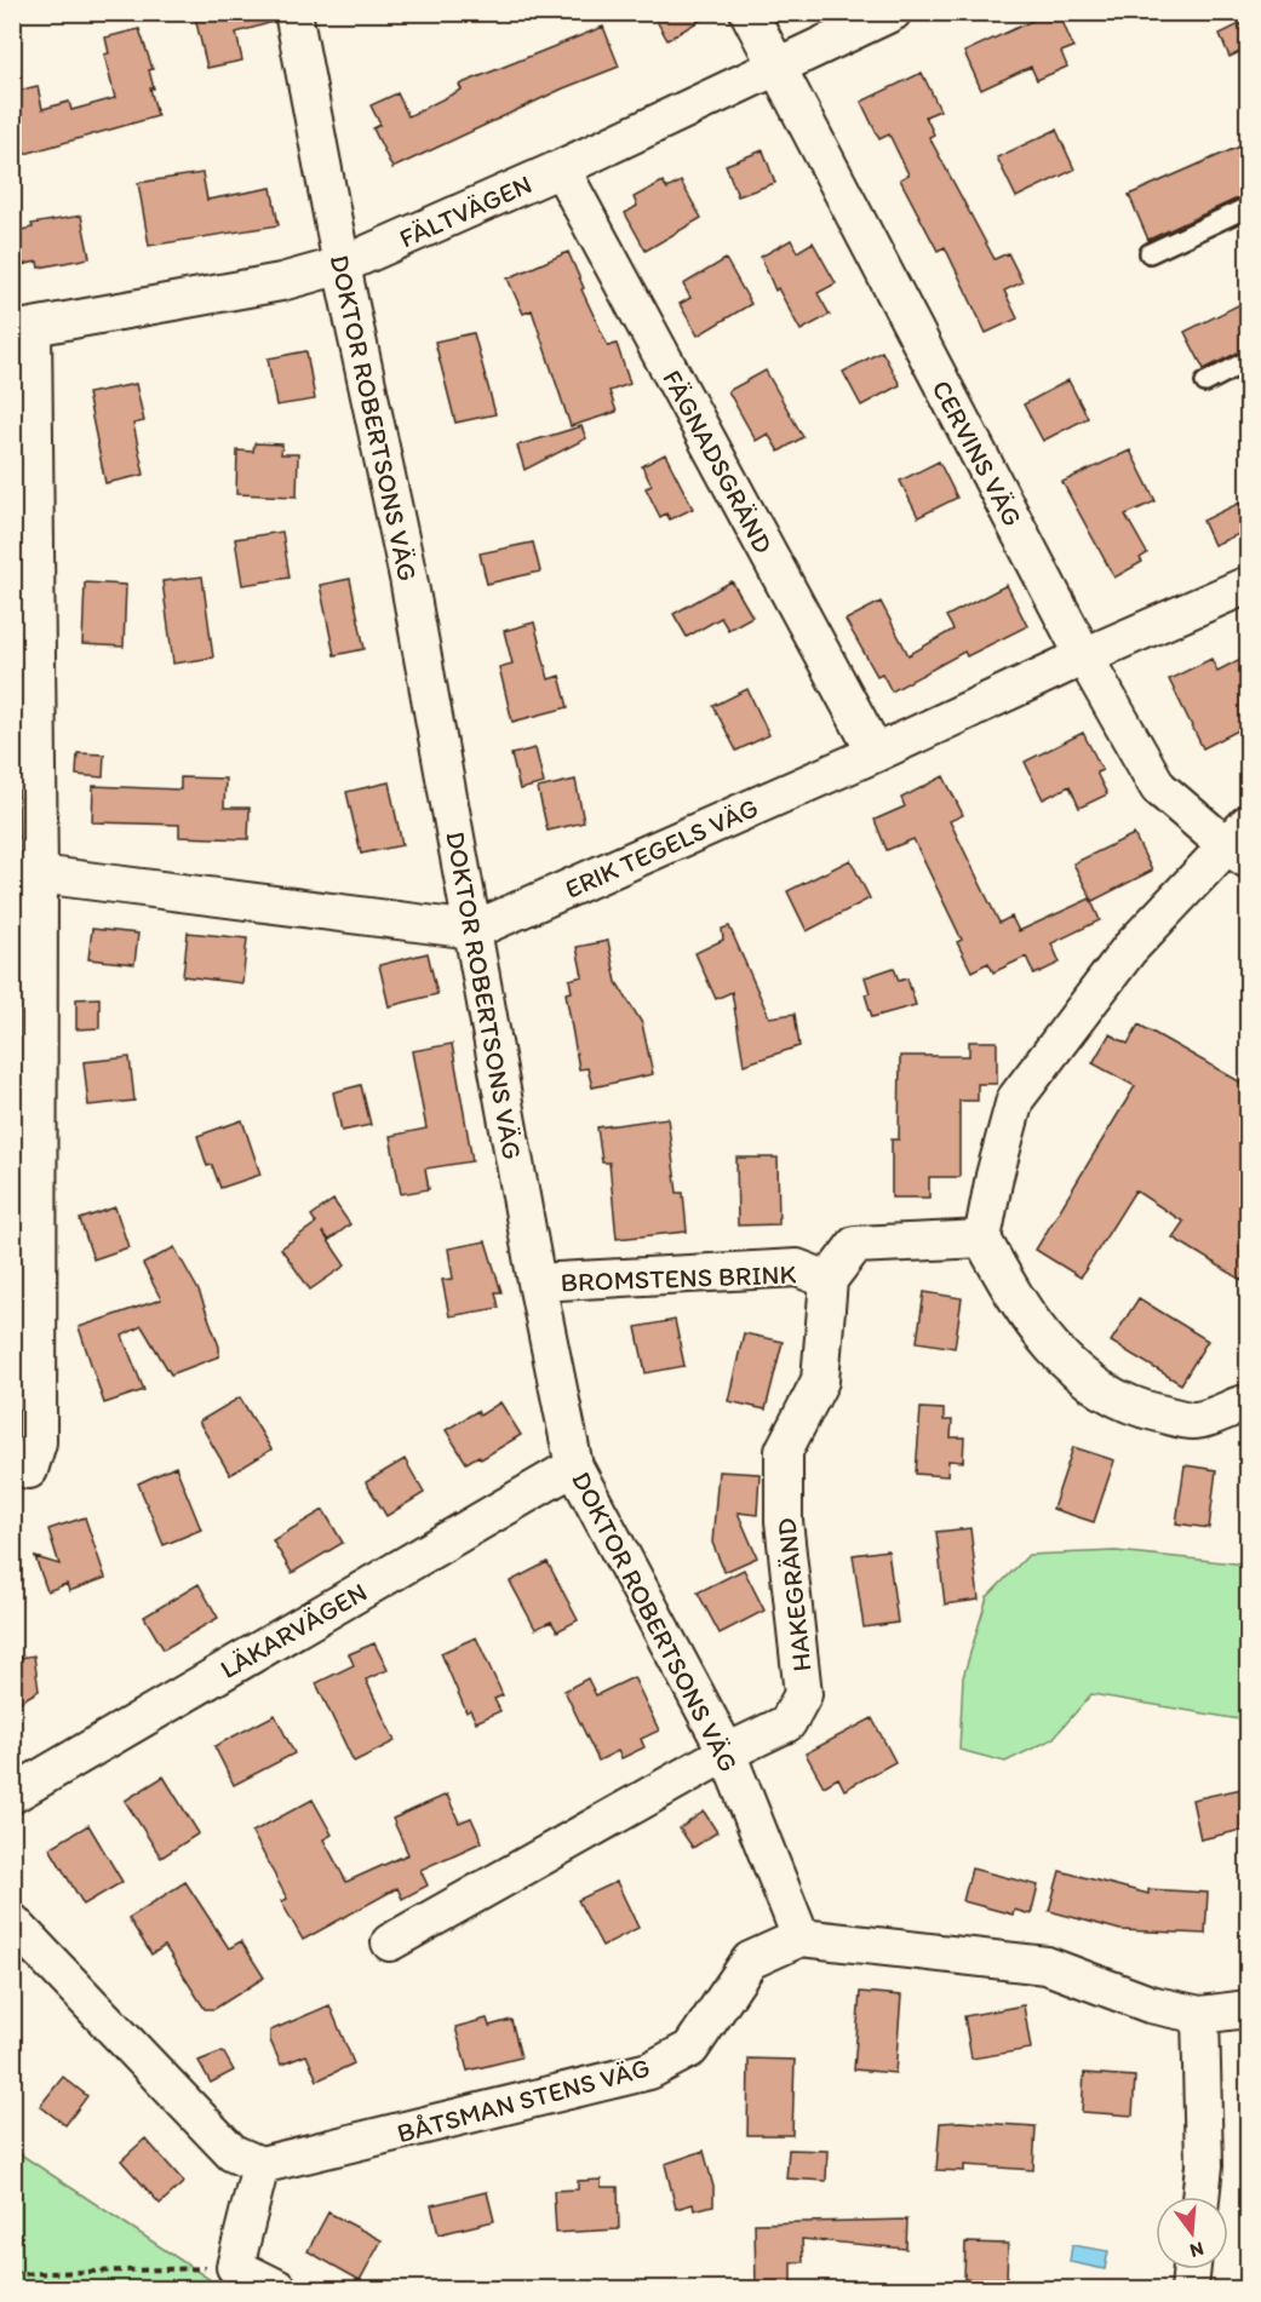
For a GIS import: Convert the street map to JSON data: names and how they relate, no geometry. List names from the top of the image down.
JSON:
{
  "streets": {
    "street": [
      "FÄLTVÄGEN",
      "DOKTOR ROBERTSONS VÄG",
      "CERVINS VÄG",
      "FÄGNADSGRÄND",
      "ERIK TEGELS VÄG",
      "BROMSTENS BRINK",
      "HAKEGRÄND",
      "LÄKARVÄGEN",
      "BÅTSMAN STENS VÄG"
    ]
  },
  "crossings": [
    ["FÄLTVÄGEN", "DOKTOR ROBERTSONS VÄG"],
    ["FÄLTVÄGEN", "CERVINS VÄG"],
    ["FÄLTVÄGEN", "FÄGNADSGRÄND"],
    ["DOKTOR ROBERTSONS VÄG", "ERIK TEGELS VÄG"],
    ["DOKTOR ROBERTSONS VÄG", "BROMSTENS BRINK"],
    ["DOKTOR ROBERTSONS VÄG", "HAKEGRÄND"],
    ["DOKTOR ROBERTSONS VÄG", "LÄKARVÄGEN"],
    ["DOKTOR ROBERTSONS VÄG", "BÅTSMAN STENS VÄG"],
    ["CERVINS VÄG", "ERIK TEGELS VÄG"],
    ["FÄGNADSGRÄND", "ERIK TEGELS VÄG"],
    ["BROMSTENS BRINK", "HAKEGRÄND"]
  ],
  "north": "bottom"
}
